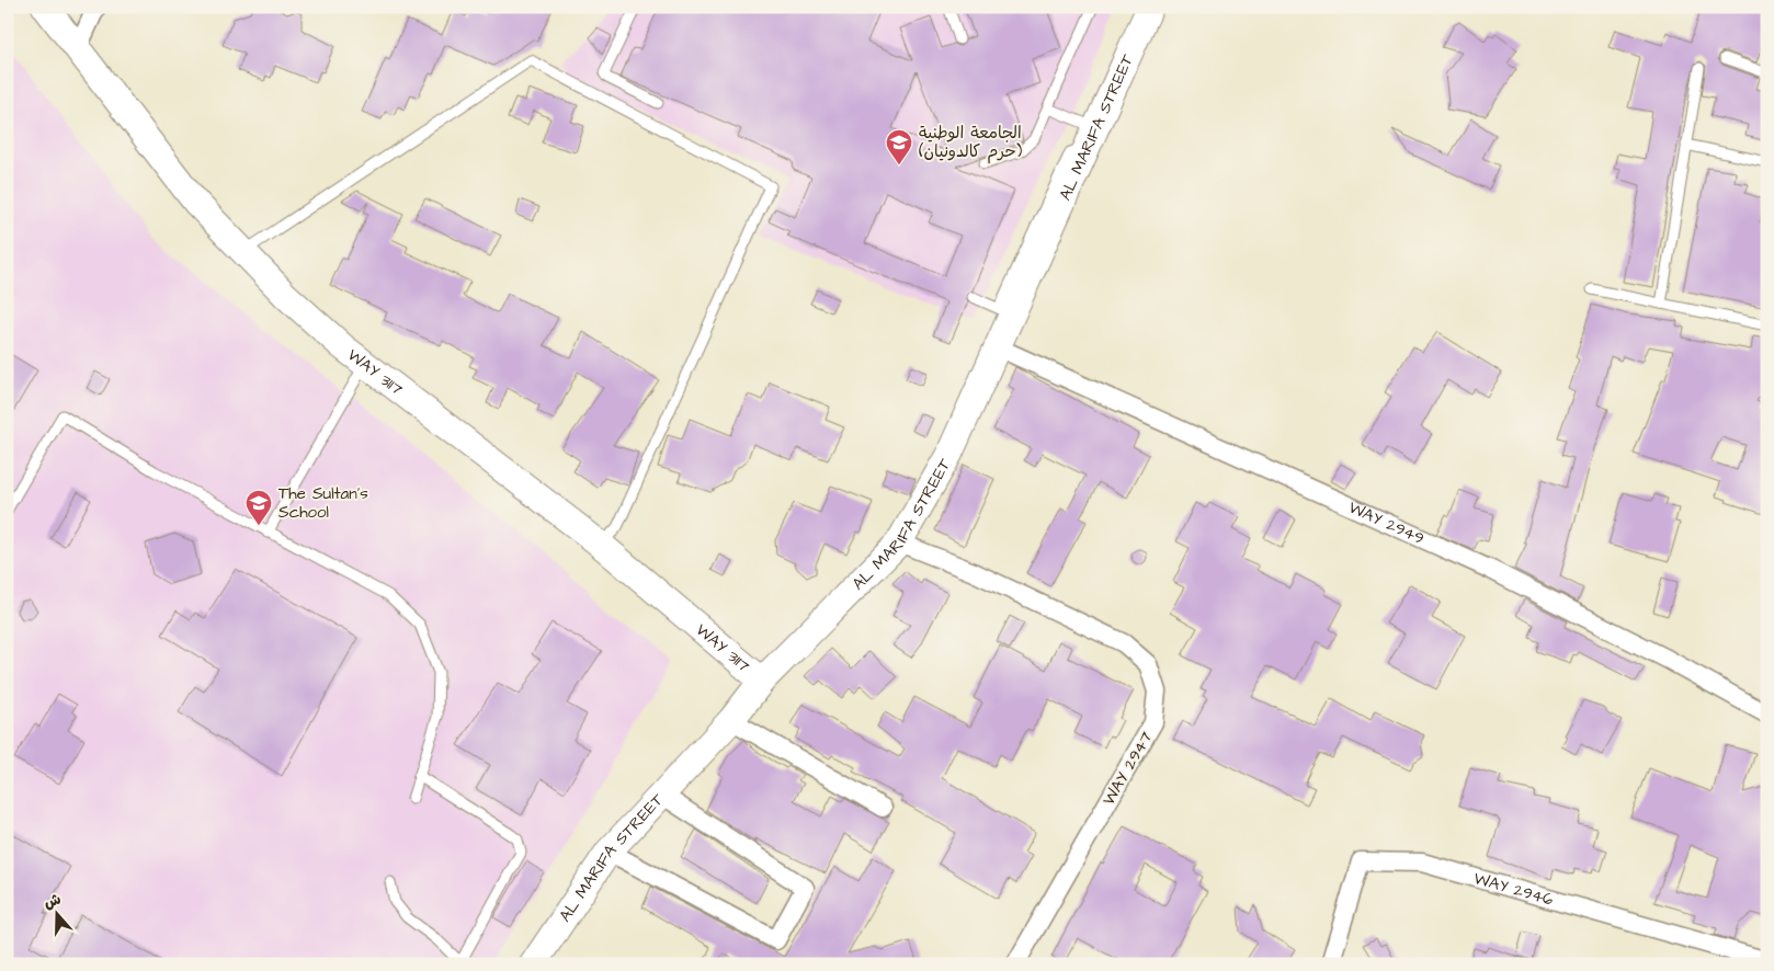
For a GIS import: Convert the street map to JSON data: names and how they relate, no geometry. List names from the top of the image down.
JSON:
{
  "streets": {
    "street": [
      "AL MARIFA STREET",
      "WAY 3117",
      "WAY 2949",
      "WAY 2947",
      "WAY 2946"
    ]
  },
  "crossings": [
    ["AL MARIFA STREET", "WAY 3117"],
    ["AL MARIFA STREET", "WAY 2949"],
    ["AL MARIFA STREET", "WAY 2947"]
  ],
  "places": {
    "school or university": ["الجامعة الوطنية (حرم كالدونيان)", "The Sultan's School"]
  },
  "north": "top"
}
